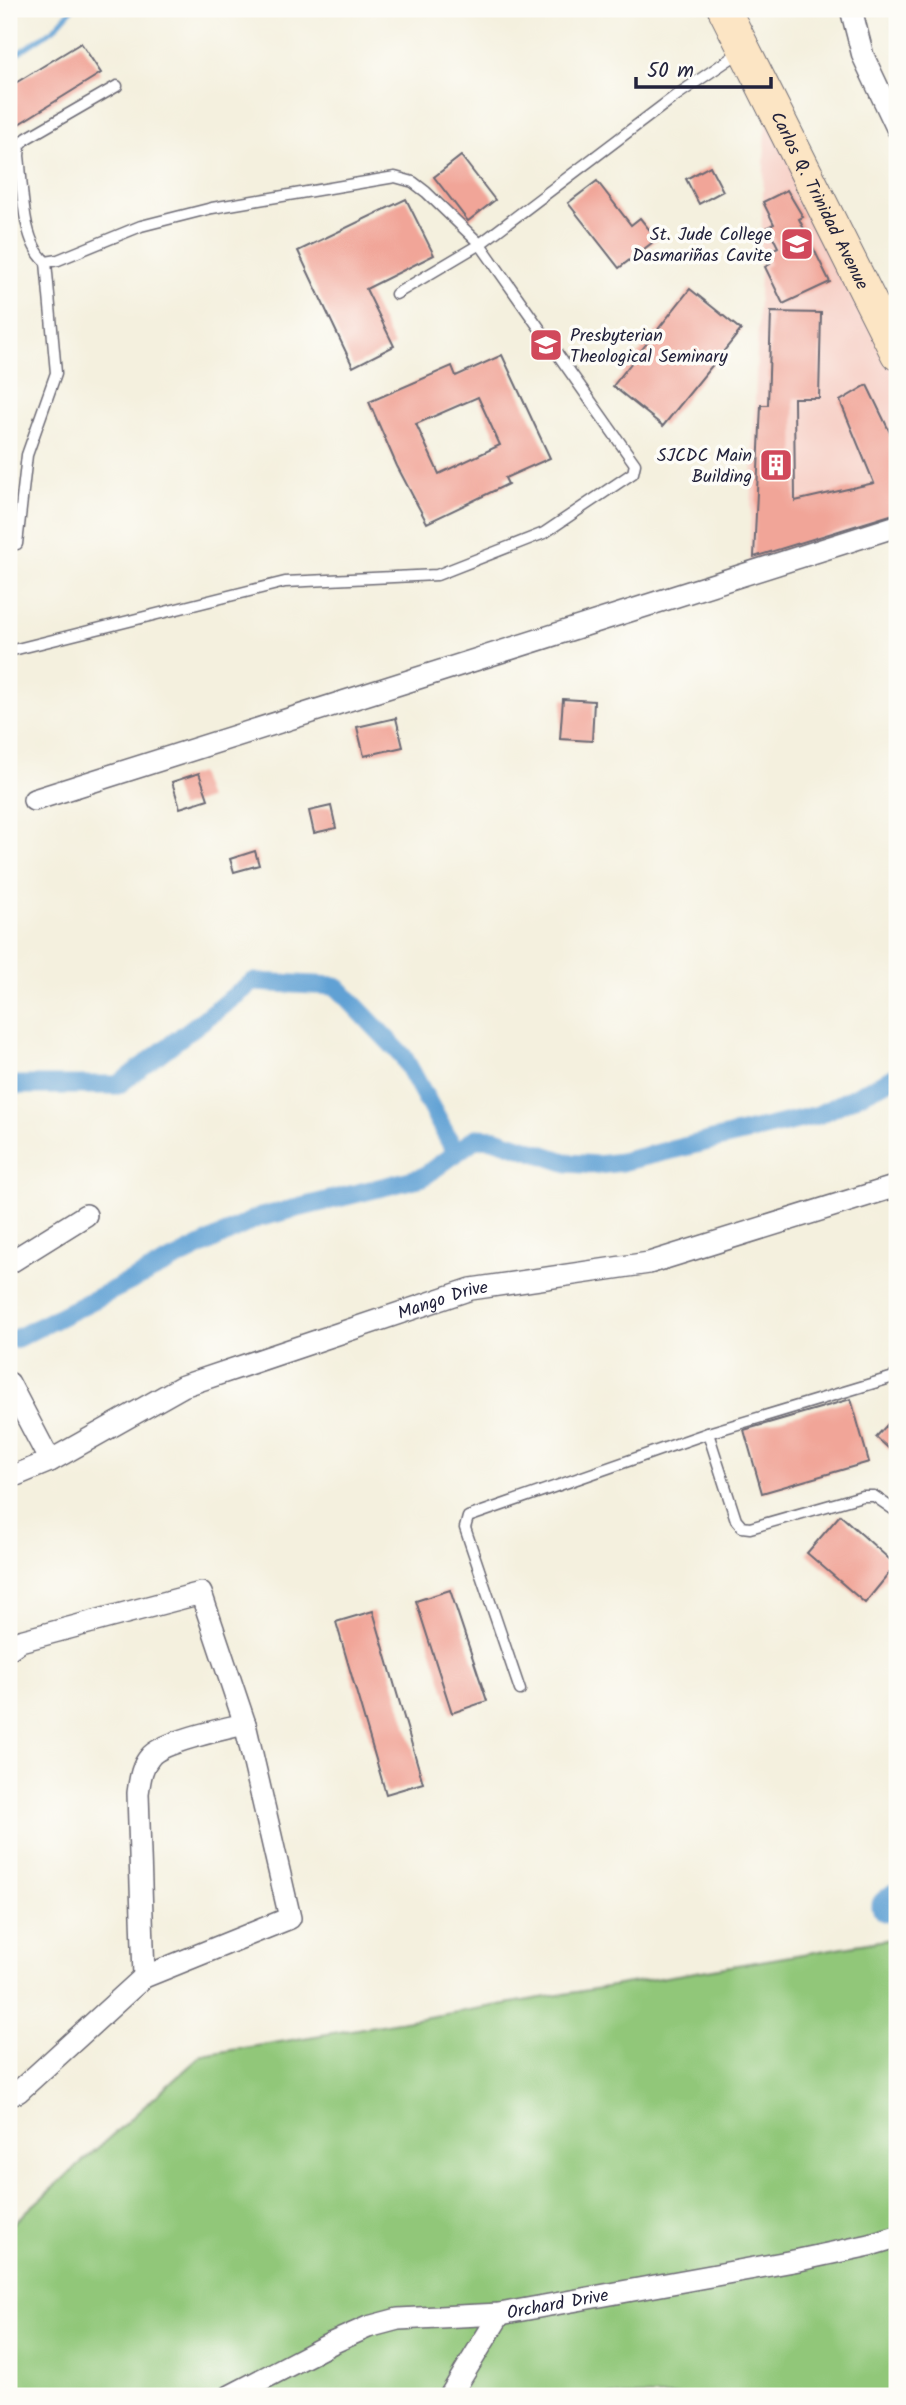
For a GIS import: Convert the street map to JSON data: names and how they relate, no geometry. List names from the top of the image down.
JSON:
{
  "streets": {
    "main road": ["Carlos Q. Trinidad Avenue"],
    "street": ["Mango Drive", "Orchard Drive"]
  },
  "places": {
    "school or university": ["St. Jude College Dasmariñas Cavite", "Presbyterian Theological Seminary"],
    "building": ["SJCDC Main Building"]
  },
  "scale_bar": "50 m"
}
